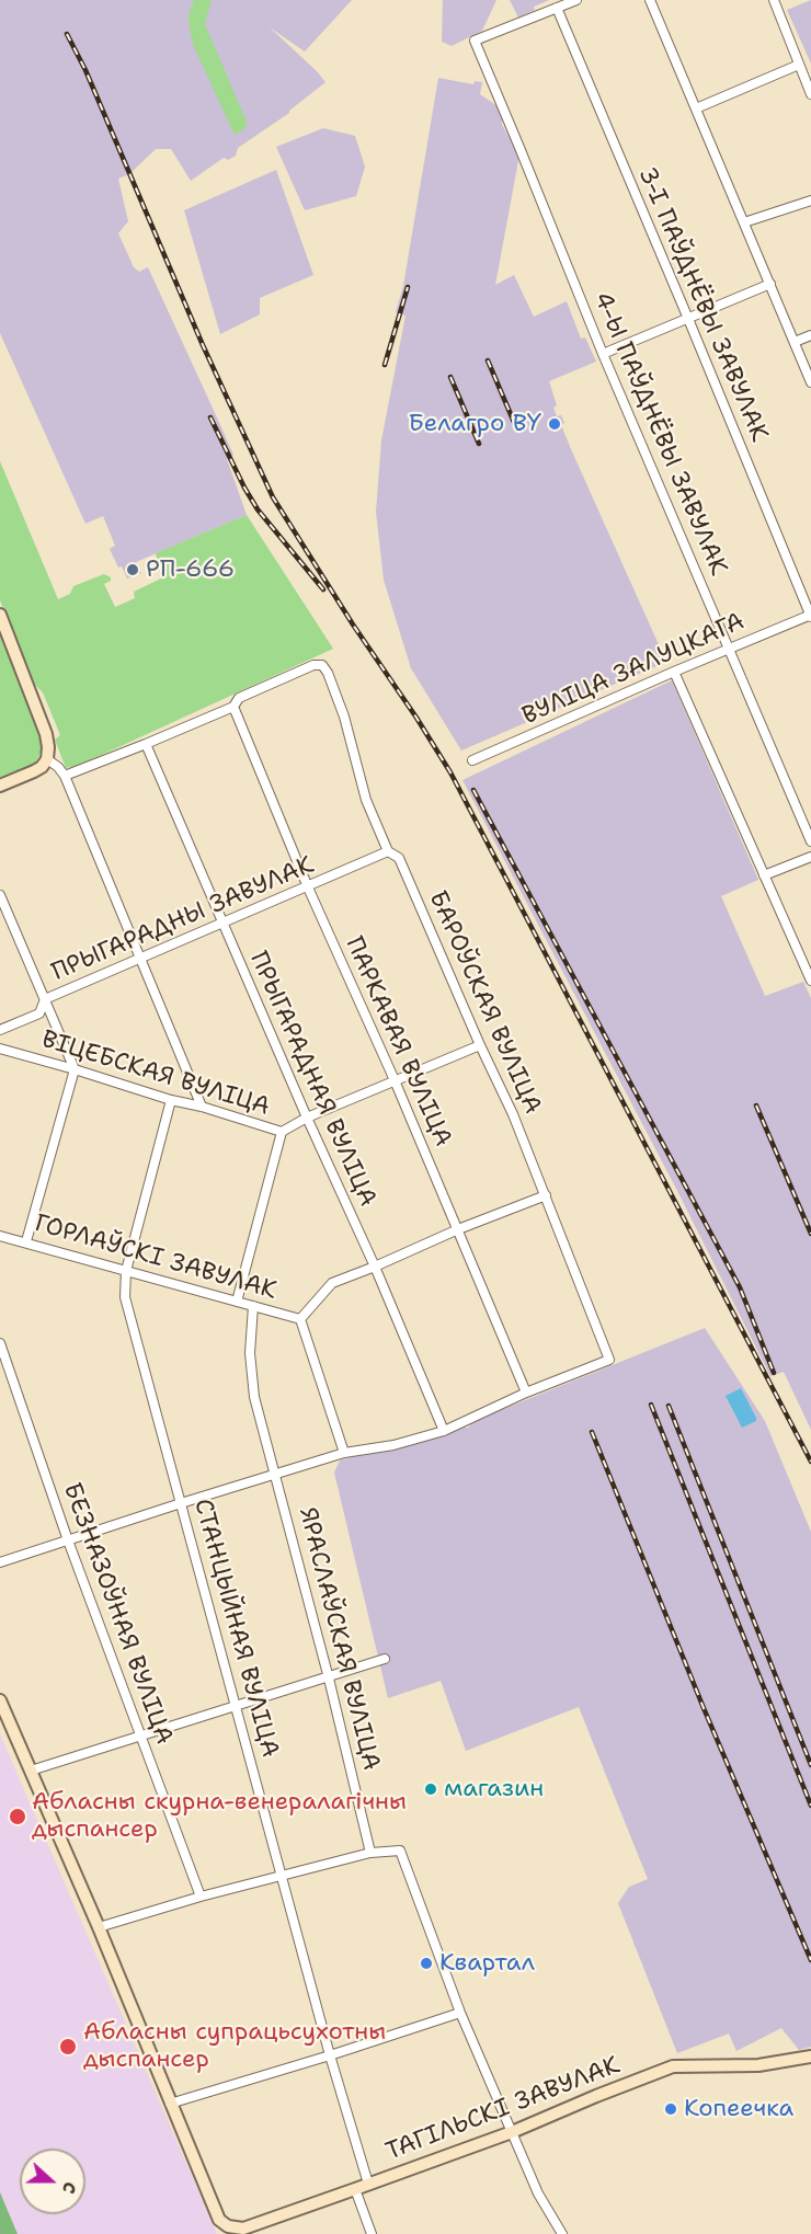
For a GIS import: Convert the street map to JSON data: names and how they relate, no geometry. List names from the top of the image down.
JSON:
{
  "streets": {
    "main road": ["ТАГІЛЬСКІ ЗАВУЛАК"],
    "street": [
      "3-І ПАЎДНЁВЫ ЗАВУЛАК",
      "4-Ы ПАЎДНЁВЫ ЗАВУЛАК",
      "ВУЛІЦА ЗАЛУЦКАГА",
      "ПРЫГАРАДНЫ ЗАВУЛАК",
      "БАРОЎСКАЯ ВУЛІЦА",
      "ПАРКАВАЯ ВУЛІЦА",
      "ВІЦЕБСКАЯ ВУЛІЦА",
      "ПРЫГАРАДНАЯ ВУЛІЦА",
      "ГОРЛАЎСКІ ЗАВУЛАК",
      "БЕЗНАЗОЎНАЯ ВУЛІЦА",
      "СТАНЦЫЙНАЯ ВУЛІЦА",
      "ЯРАСЛАЎСКАЯ ВУЛІЦА"
    ]
  },
  "crossings": [
    ["3-І ПАЎДНЁВЫ ЗАВУЛАК", "4-Ы ПАЎДНЁВЫ ЗАВУЛАК"],
    ["3-І ПАЎДНЁВЫ ЗАВУЛАК", "ВУЛІЦА ЗАЛУЦКАГА"],
    ["4-Ы ПАЎДНЁВЫ ЗАВУЛАК", "ВУЛІЦА ЗАЛУЦКАГА"],
    ["ПРЫГАРАДНЫ ЗАВУЛАК", "БАРОЎСКАЯ ВУЛІЦА"],
    ["ПРЫГАРАДНЫ ЗАВУЛАК", "ПАРКАВАЯ ВУЛІЦА"],
    ["ПРЫГАРАДНЫ ЗАВУЛАК", "ПРЫГАРАДНАЯ ВУЛІЦА"],
    ["БАРОЎСКАЯ ВУЛІЦА", "ПАРКАВАЯ ВУЛІЦА"],
    ["БАРОЎСКАЯ ВУЛІЦА", "ВІЦЕБСКАЯ ВУЛІЦА"],
    ["БАРОЎСКАЯ ВУЛІЦА", "ГОРЛАЎСКІ ЗАВУЛАК"],
    ["ПАРКАВАЯ ВУЛІЦА", "ВІЦЕБСКАЯ ВУЛІЦА"],
    ["ПАРКАВАЯ ВУЛІЦА", "ГОРЛАЎСКІ ЗАВУЛАК"],
    ["ВІЦЕБСКАЯ ВУЛІЦА", "ПРЫГАРАДНАЯ ВУЛІЦА"],
    ["ВІЦЕБСКАЯ ВУЛІЦА", "СТАНЦЫЙНАЯ ВУЛІЦА"],
    ["ПРЫГАРАДНАЯ ВУЛІЦА", "ГОРЛАЎСКІ ЗАВУЛАК"],
    ["ГОРЛАЎСКІ ЗАВУЛАК", "СТАНЦЫЙНАЯ ВУЛІЦА"],
    ["ГОРЛАЎСКІ ЗАВУЛАК", "ЯРАСЛАЎСКАЯ ВУЛІЦА"],
    ["СТАНЦЫЙНАЯ ВУЛІЦА", "ТАГІЛЬСКІ ЗАВУЛАК"]
  ],
  "places": [
    "Белагро BY",
    "РП-666",
    "магазин",
    "Абласны скурна-венералагічны дыспансер",
    "Квартал",
    "Абласны супрацьсухотны дыспансер",
    "Копеечка"
  ],
  "north": "right"
}
